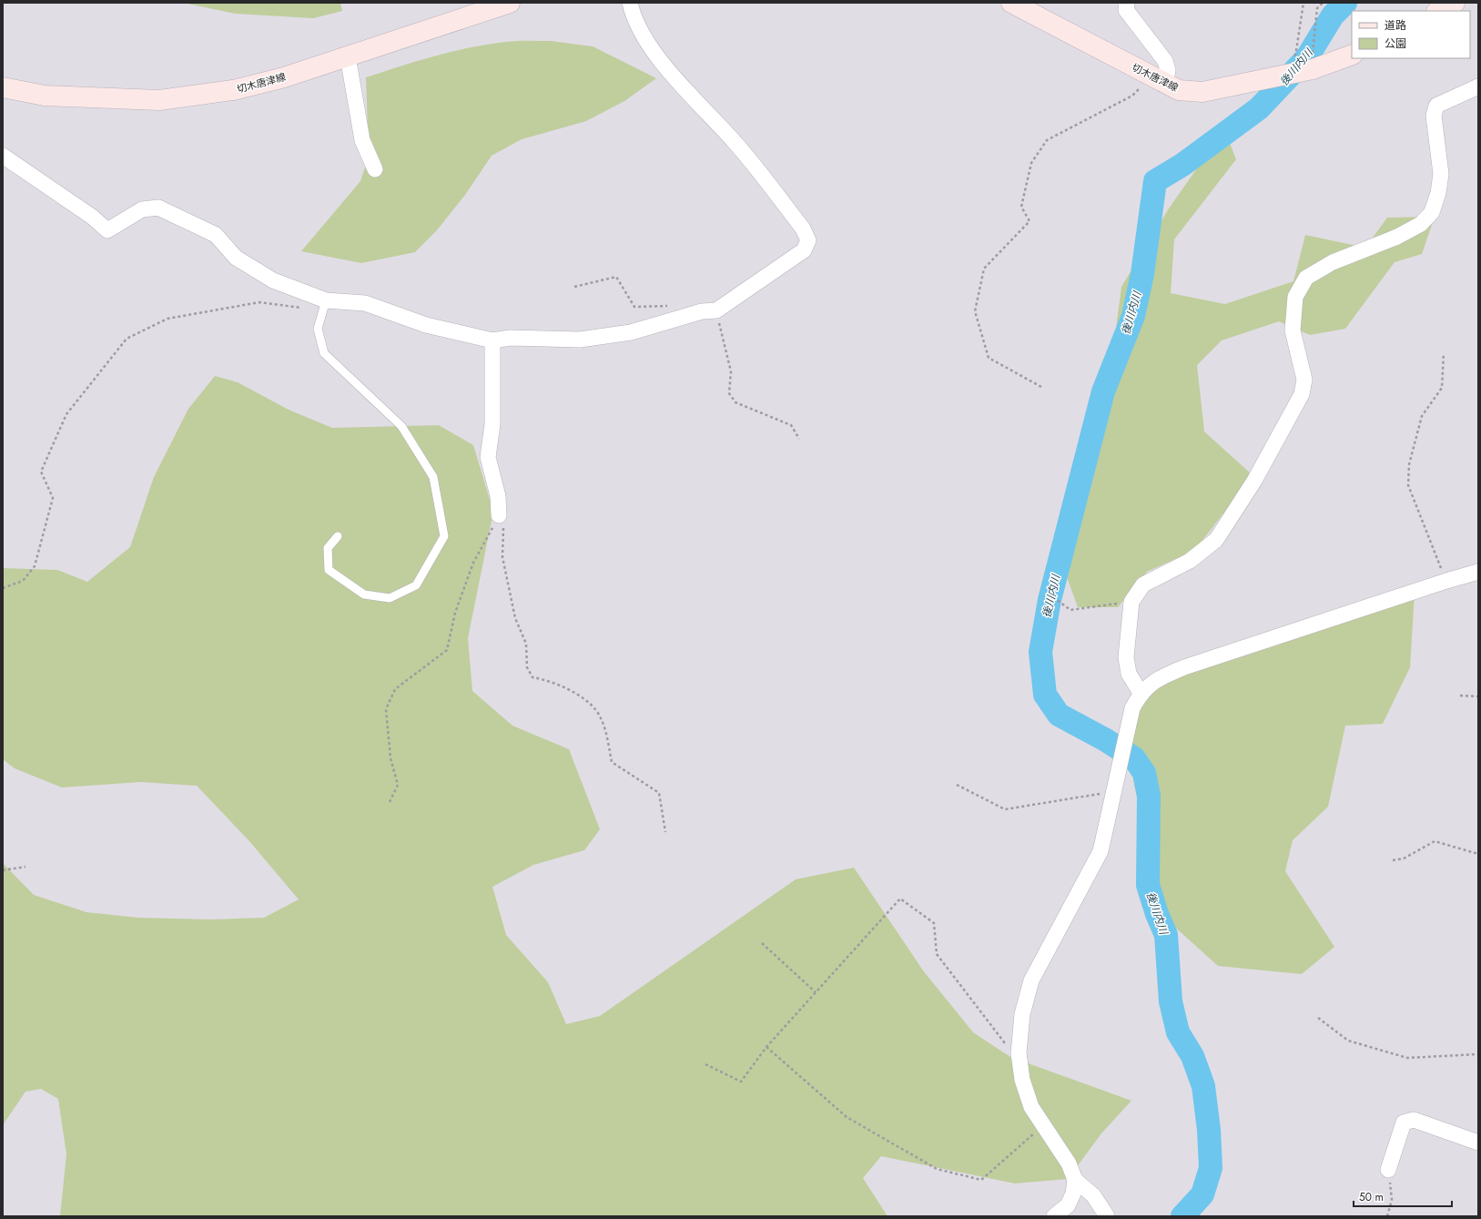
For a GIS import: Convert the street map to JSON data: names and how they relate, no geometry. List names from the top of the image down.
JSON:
{
  "streets": {
    "main road": ["切木唐津線"]
  },
  "water": ["後川内川"],
  "legend": ["道路", "公園"],
  "scale_bar": "50 m"
}
